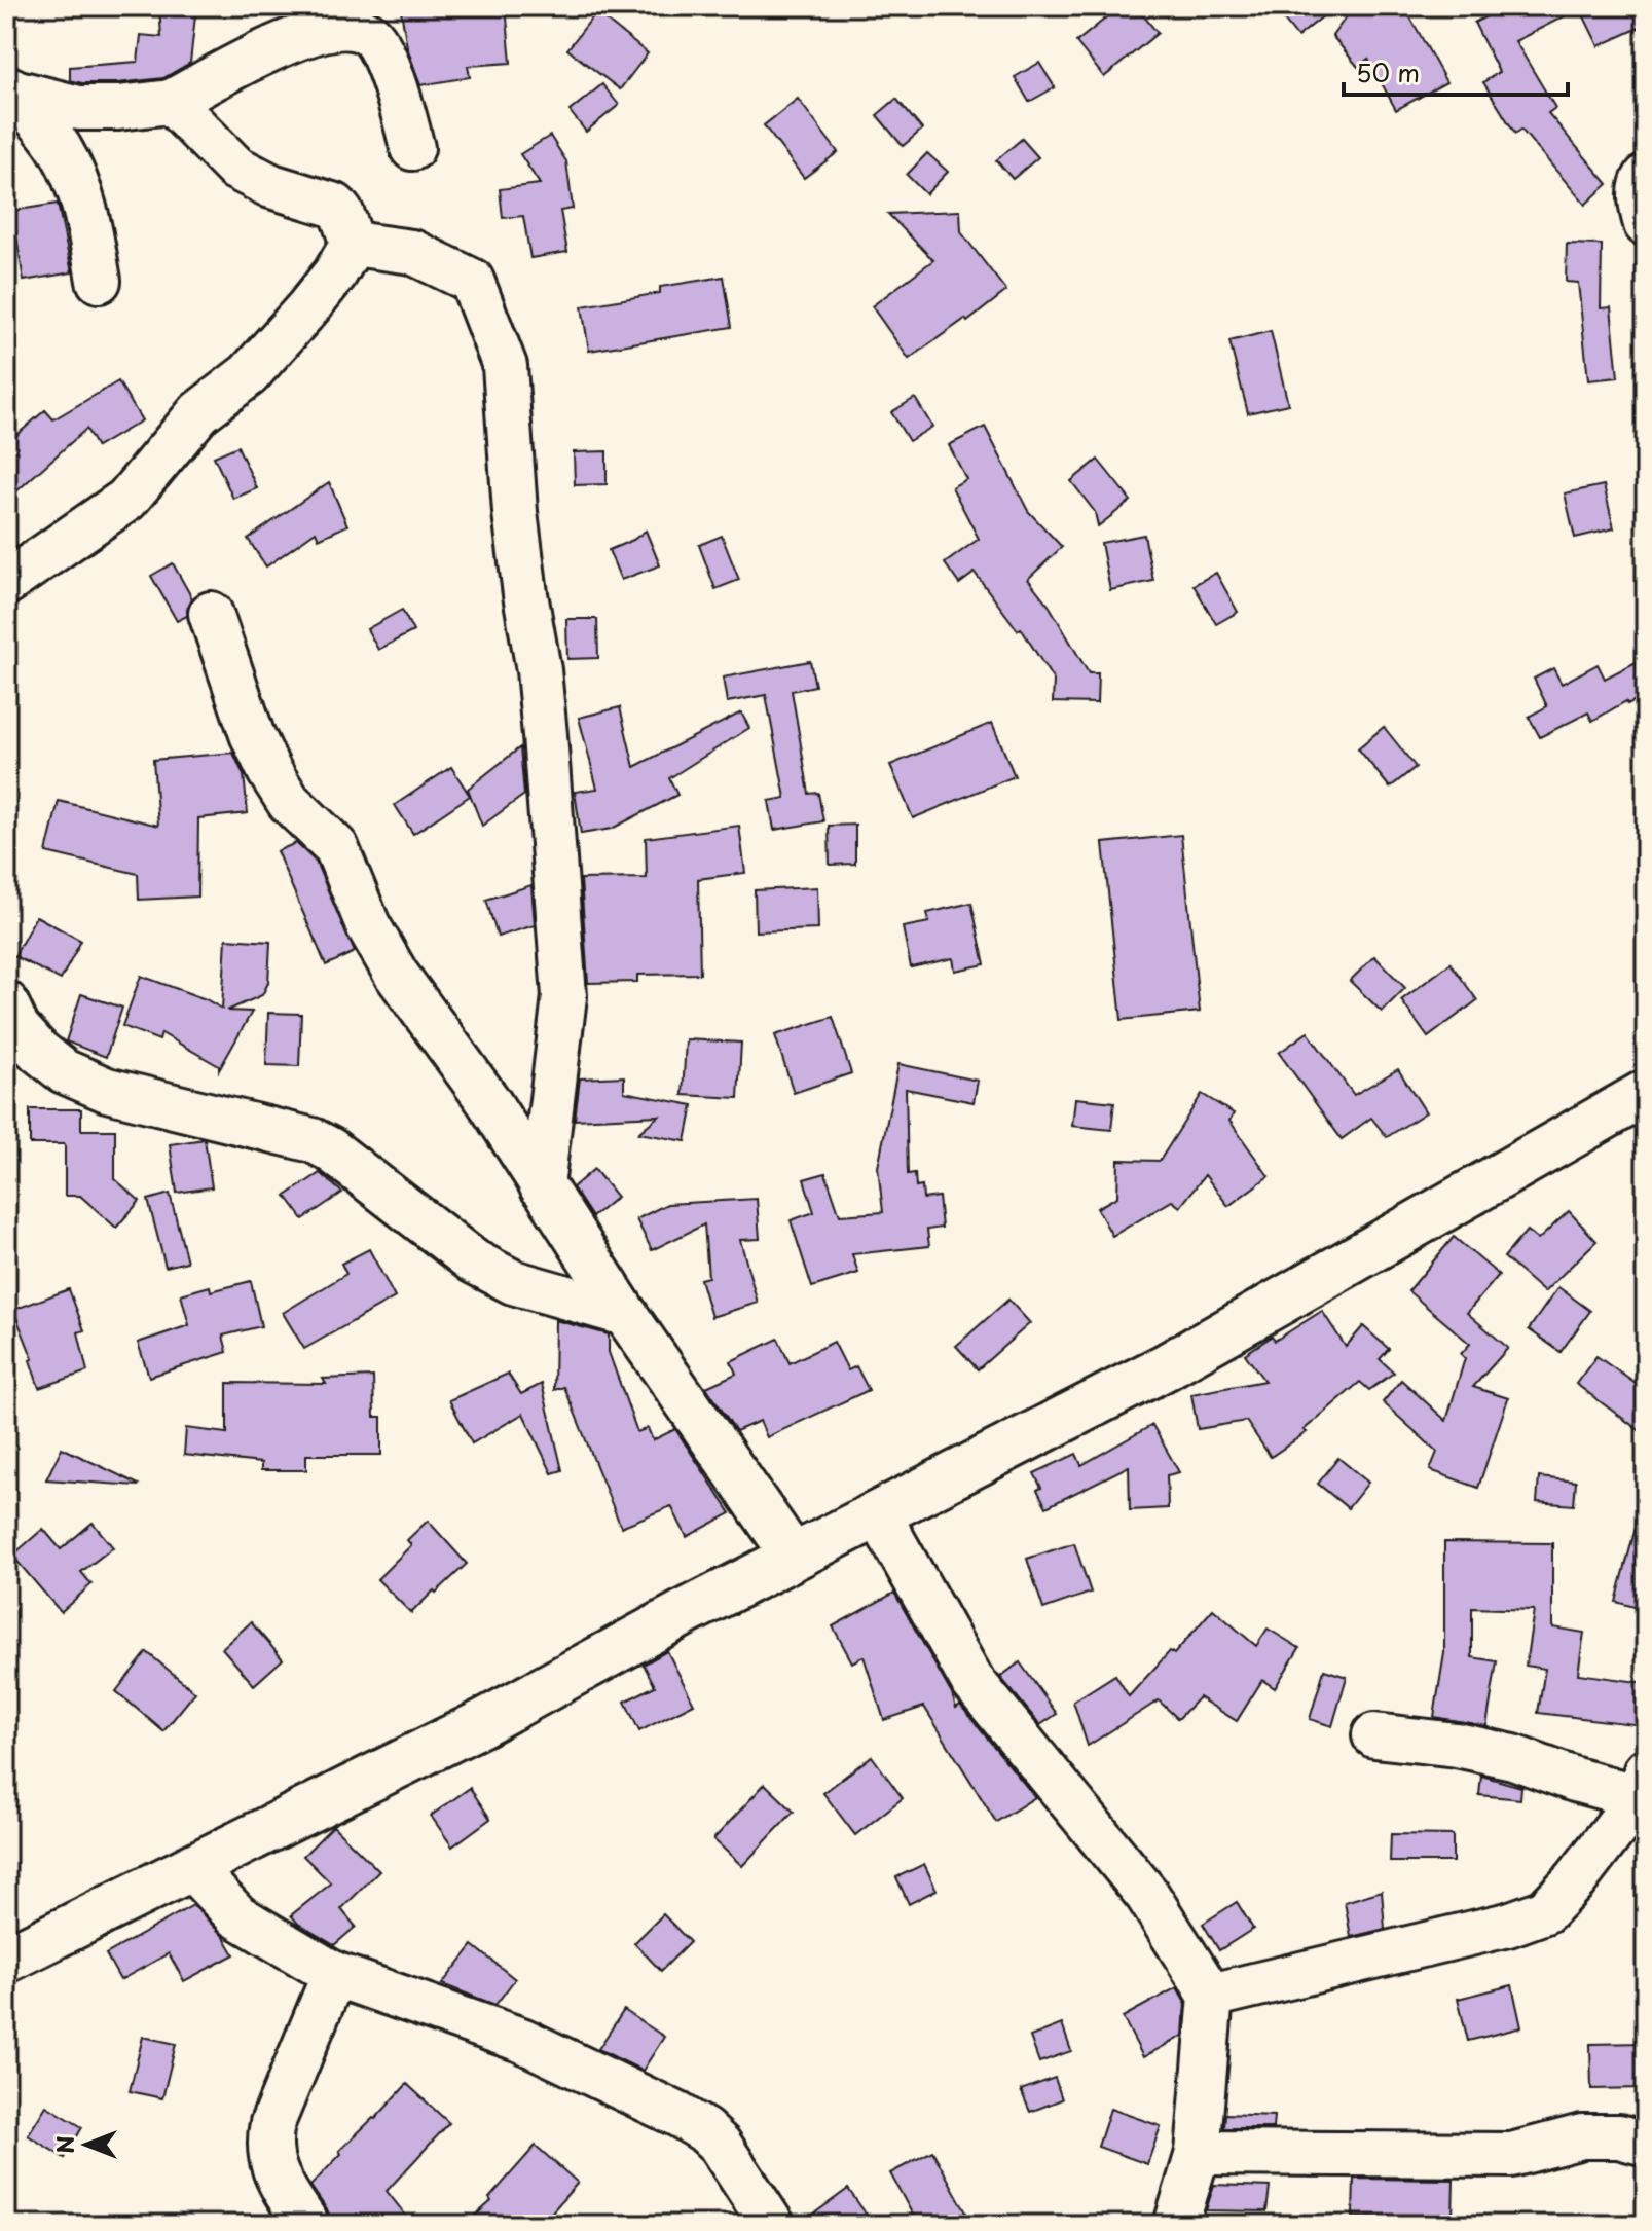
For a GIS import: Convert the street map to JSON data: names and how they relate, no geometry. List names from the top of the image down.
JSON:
{
  "scale_bar": "50 m",
  "north": "left"
}
